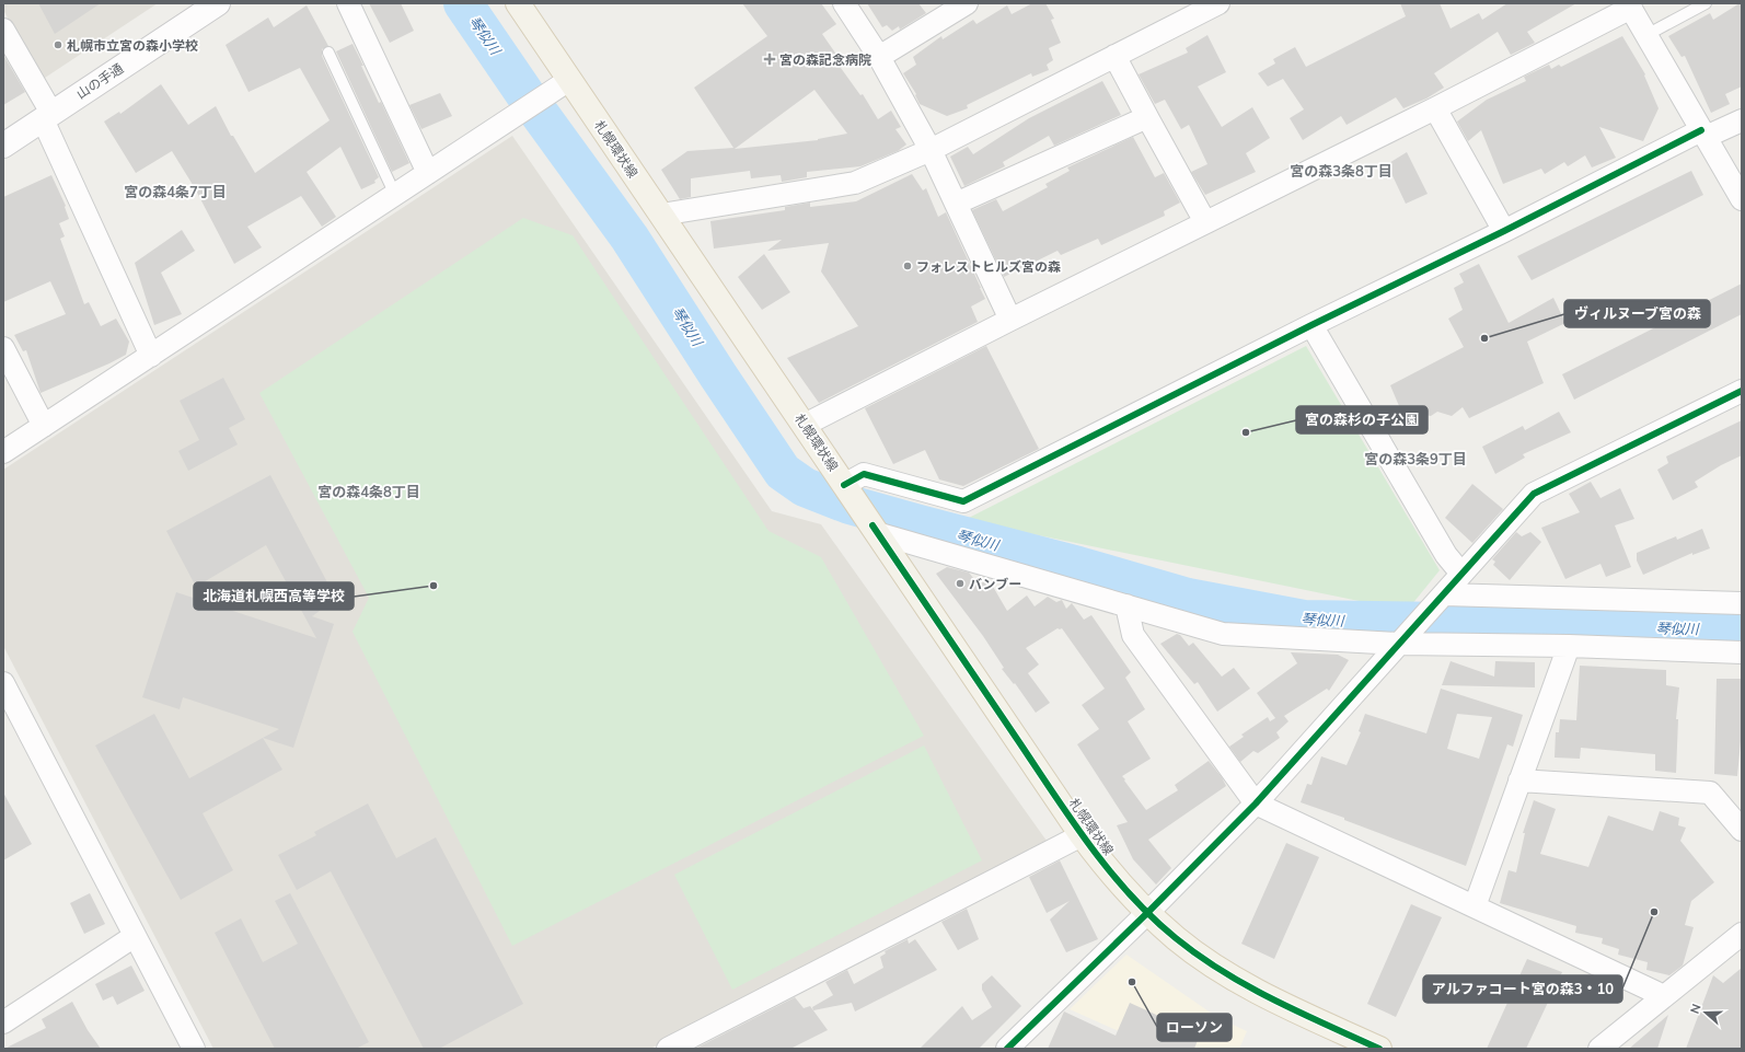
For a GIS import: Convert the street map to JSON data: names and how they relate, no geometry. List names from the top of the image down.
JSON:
{
  "streets": {
    "main road": ["山の手通", "札幌環状線"]
  },
  "districts": [
    "宮の森3条8丁目",
    "宮の森4条7丁目",
    "宮の森3条9丁目",
    "宮の森4条8丁目"
  ],
  "water": ["琴似川"],
  "places": {
    "other": [
      "札幌市立宮の森小学校",
      "フォレストヒルズ宮の森",
      "ヴィルヌーブ宮の森",
      "宮の森杉の子公園",
      "バンブー",
      "北海道札幌西高等学校",
      "アルファコート宮の森3・10",
      "ローソン"
    ],
    "health": ["宮の森記念病院"]
  },
  "north": "left"
}
